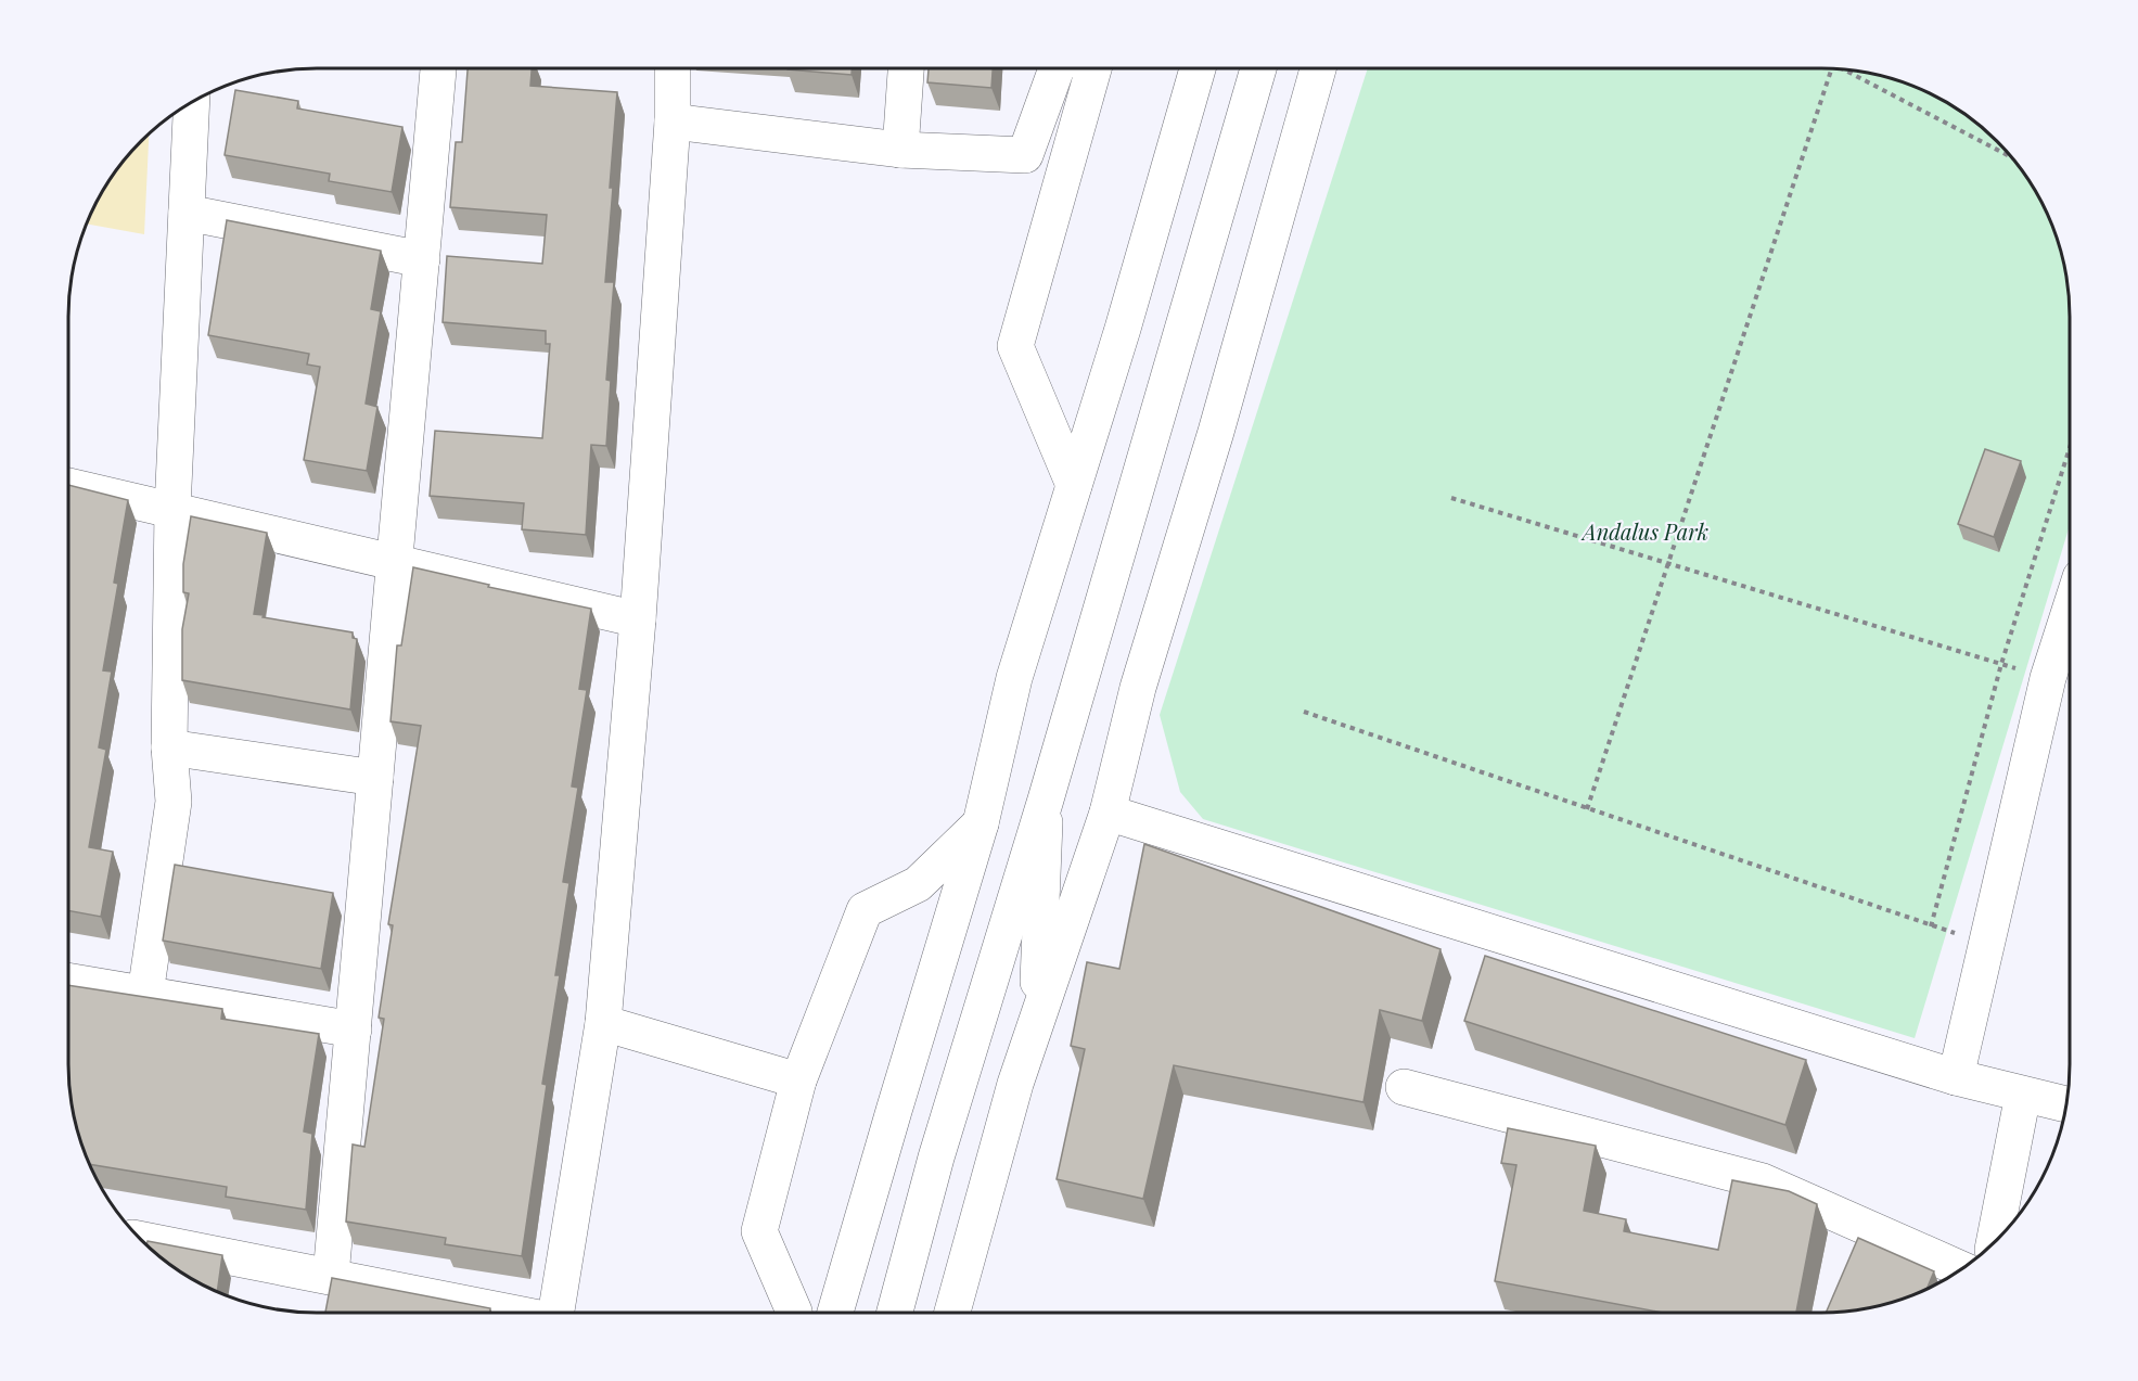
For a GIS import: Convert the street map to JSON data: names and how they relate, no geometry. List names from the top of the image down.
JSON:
{
  "parks": ["Andalus Park"]
}
